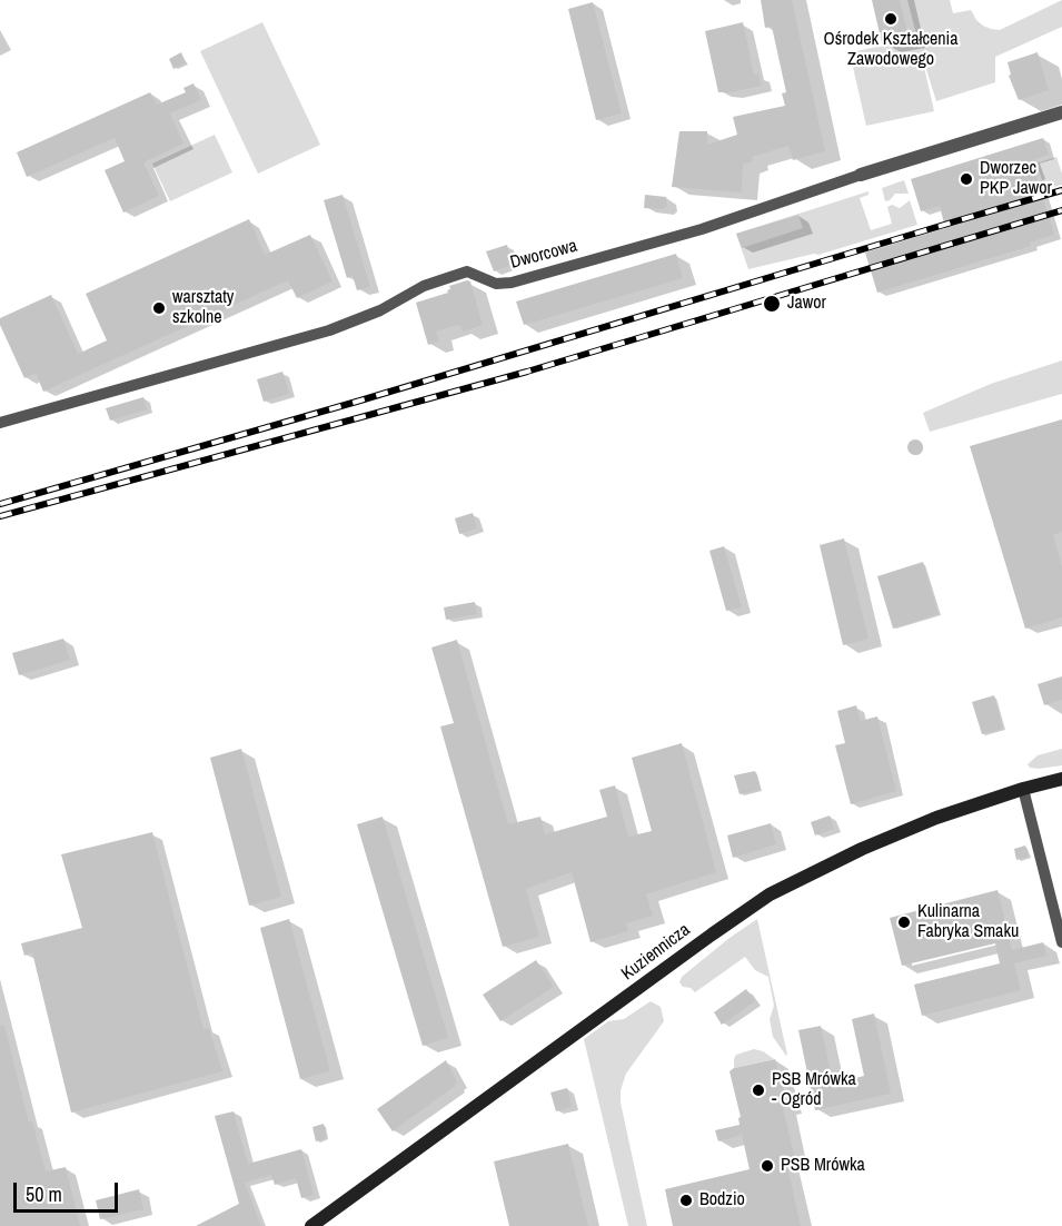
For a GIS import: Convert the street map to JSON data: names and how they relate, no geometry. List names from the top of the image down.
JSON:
{
  "streets": {
    "main road": ["Kuziennicza"],
    "street": ["Dworcowa"]
  },
  "places": [
    "Ośrodek Kształcenia Zawodowego",
    "Dworzec PKP Jawor",
    "Jawor",
    "warsztaty szkolne",
    "Kulinarna Fabryka Smaku",
    "PSB Mrówka - Ogród",
    "PSB Mrówka",
    "Bodzio"
  ],
  "scale_bar": "50 m"
}
